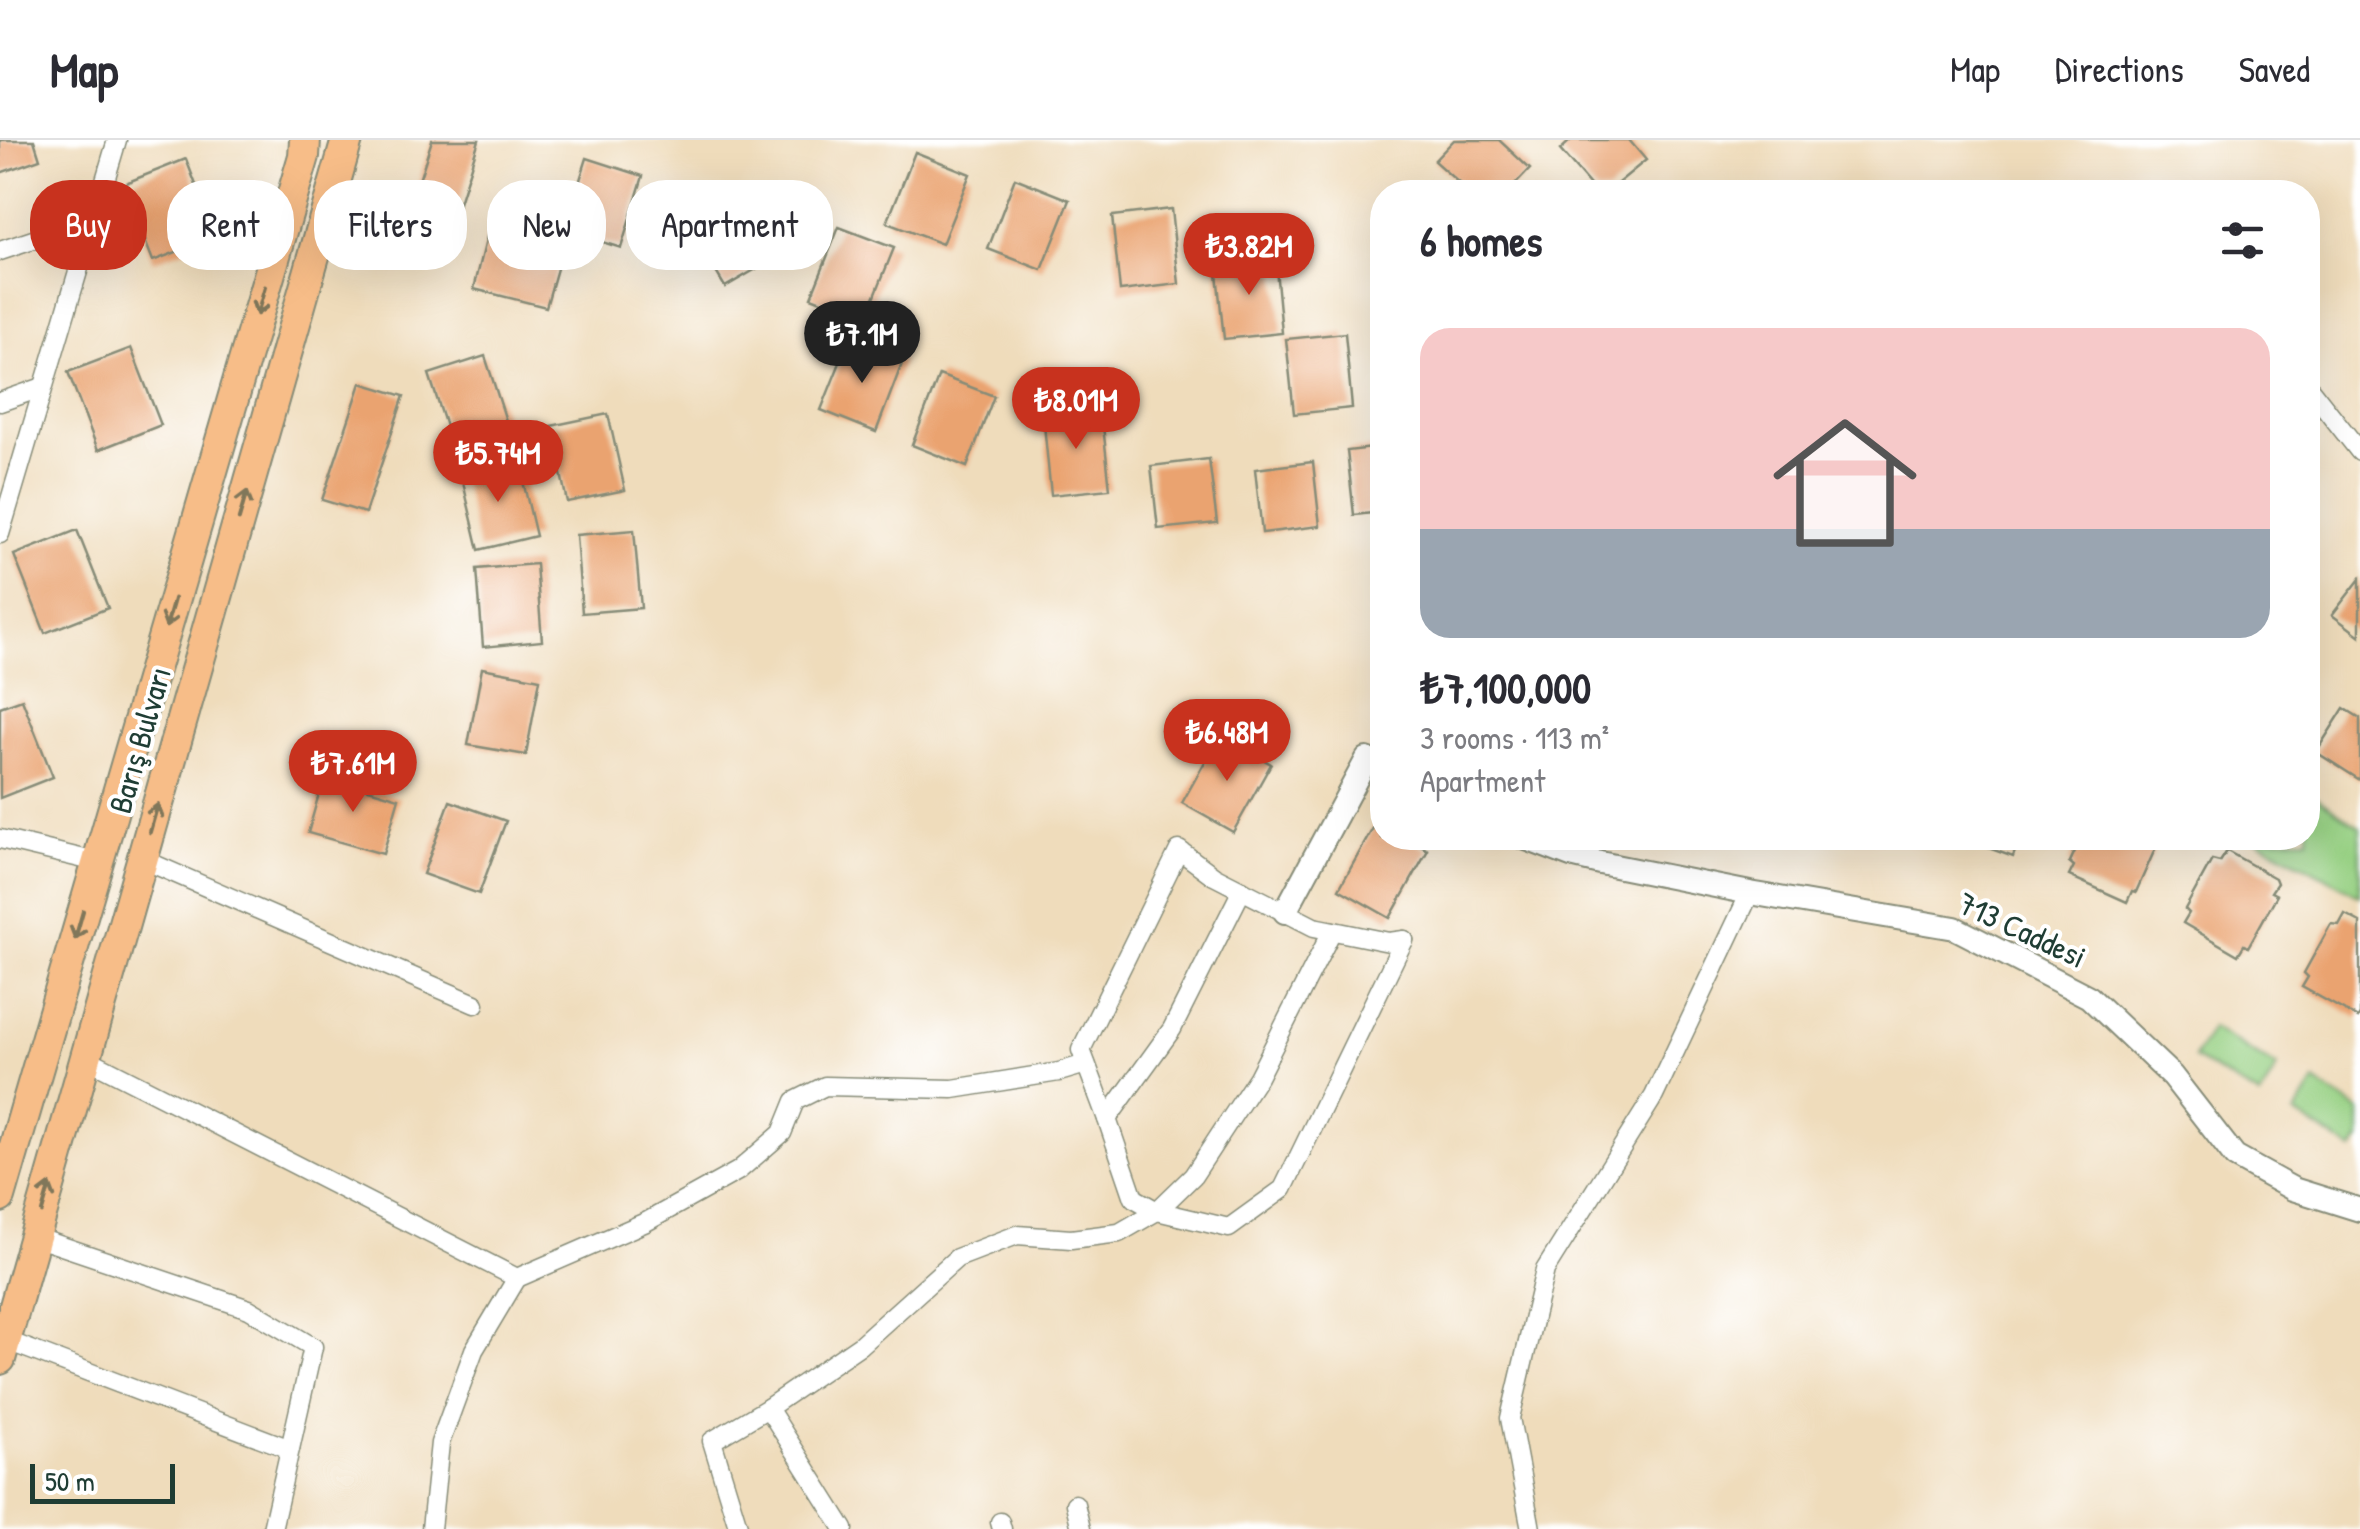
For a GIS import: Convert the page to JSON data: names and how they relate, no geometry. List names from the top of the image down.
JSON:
{
  "streets": {
    "main road": ["Barış Bulvarı"],
    "street": ["713 Caddesi"]
  },
  "scale_bar": "50 m",
  "page": {
    "header": "Map",
    "nav": ["Map", "Directions", "Saved"],
    "chip": [
      "Buy",
      "Rent",
      "Filters",
      "New",
      "Apartment"
    ],
    "heading": "6 homes",
    "price": [
      "₺3.82M",
      "₺7.1M",
      "₺8.01M",
      "₺5.74M",
      "₺6.48M",
      "₺7.61M"
    ],
    "list": [
      {
        "name": "₺7,100,000",
        "note": "3 rooms · 113 m² · Apartment"
      }
    ],
    "scale": "50 m"
  }
}
